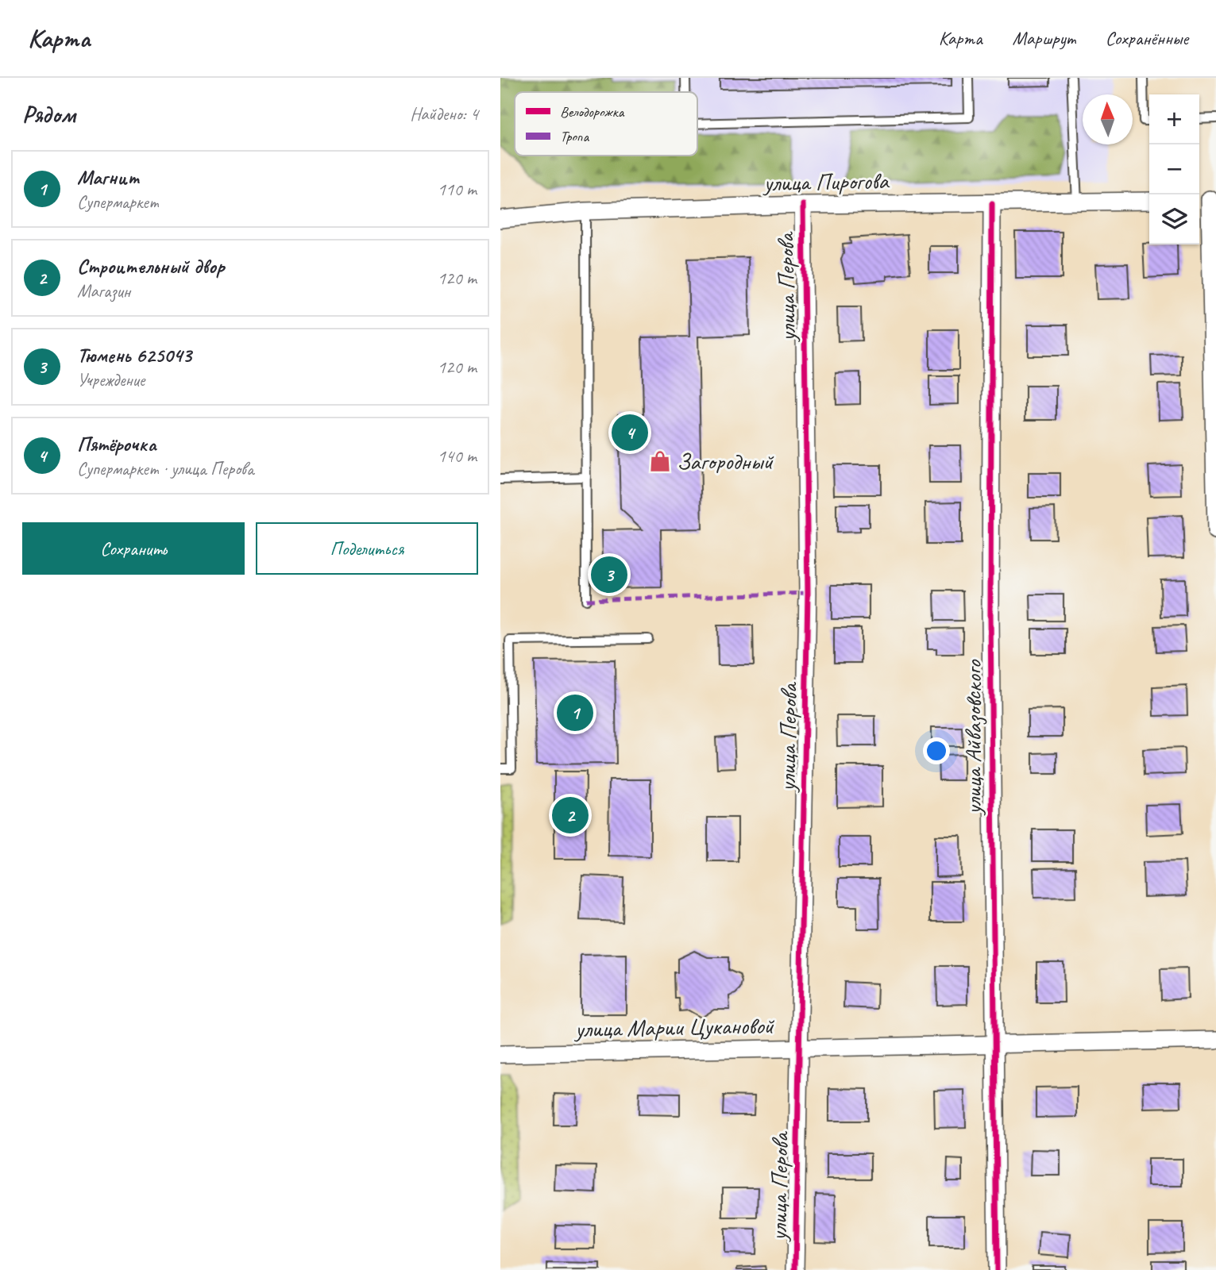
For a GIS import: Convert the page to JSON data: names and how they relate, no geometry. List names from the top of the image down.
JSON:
{
  "streets": {
    "street": [
      "улица Пирогова",
      "улица Перова",
      "улица Айвазовского",
      "улица Марии Цукановой"
    ]
  },
  "crossings": [
    ["улица Пирогова", "улица Перова"],
    ["улица Пирогова", "улица Айвазовского"],
    ["улица Перова", "улица Марии Цукановой"],
    ["улица Айвазовского", "улица Марии Цукановой"]
  ],
  "places": {
    "shop": ["Загородный"]
  },
  "legend": ["Велодорожка", "Тропа"],
  "north": "top",
  "page": {
    "header": "Карта",
    "nav": ["Карта", "Маршрут", "Сохранённые"],
    "heading": ["Рядом", "Найдено: 4"],
    "map_buttons": ["+", "−"],
    "list": [
      {
        "mark": "1",
        "name": "Магнит",
        "note": "Супермаркет",
        "value": "110 m"
      },
      {
        "mark": "2",
        "name": "Строительный двор",
        "note": "Магазин",
        "value": "120 m"
      },
      {
        "mark": "3",
        "name": "Тюмень 625043",
        "note": "Учреждение",
        "value": "120 m"
      },
      {
        "mark": "4",
        "name": "Пятёрочка",
        "note": "Супермаркет · улица Перова",
        "value": "140 m"
      }
    ],
    "pins": [
      "4",
      "3",
      "1",
      "2"
    ],
    "buttons": ["Сохранить", "Поделиться"]
  }
}
